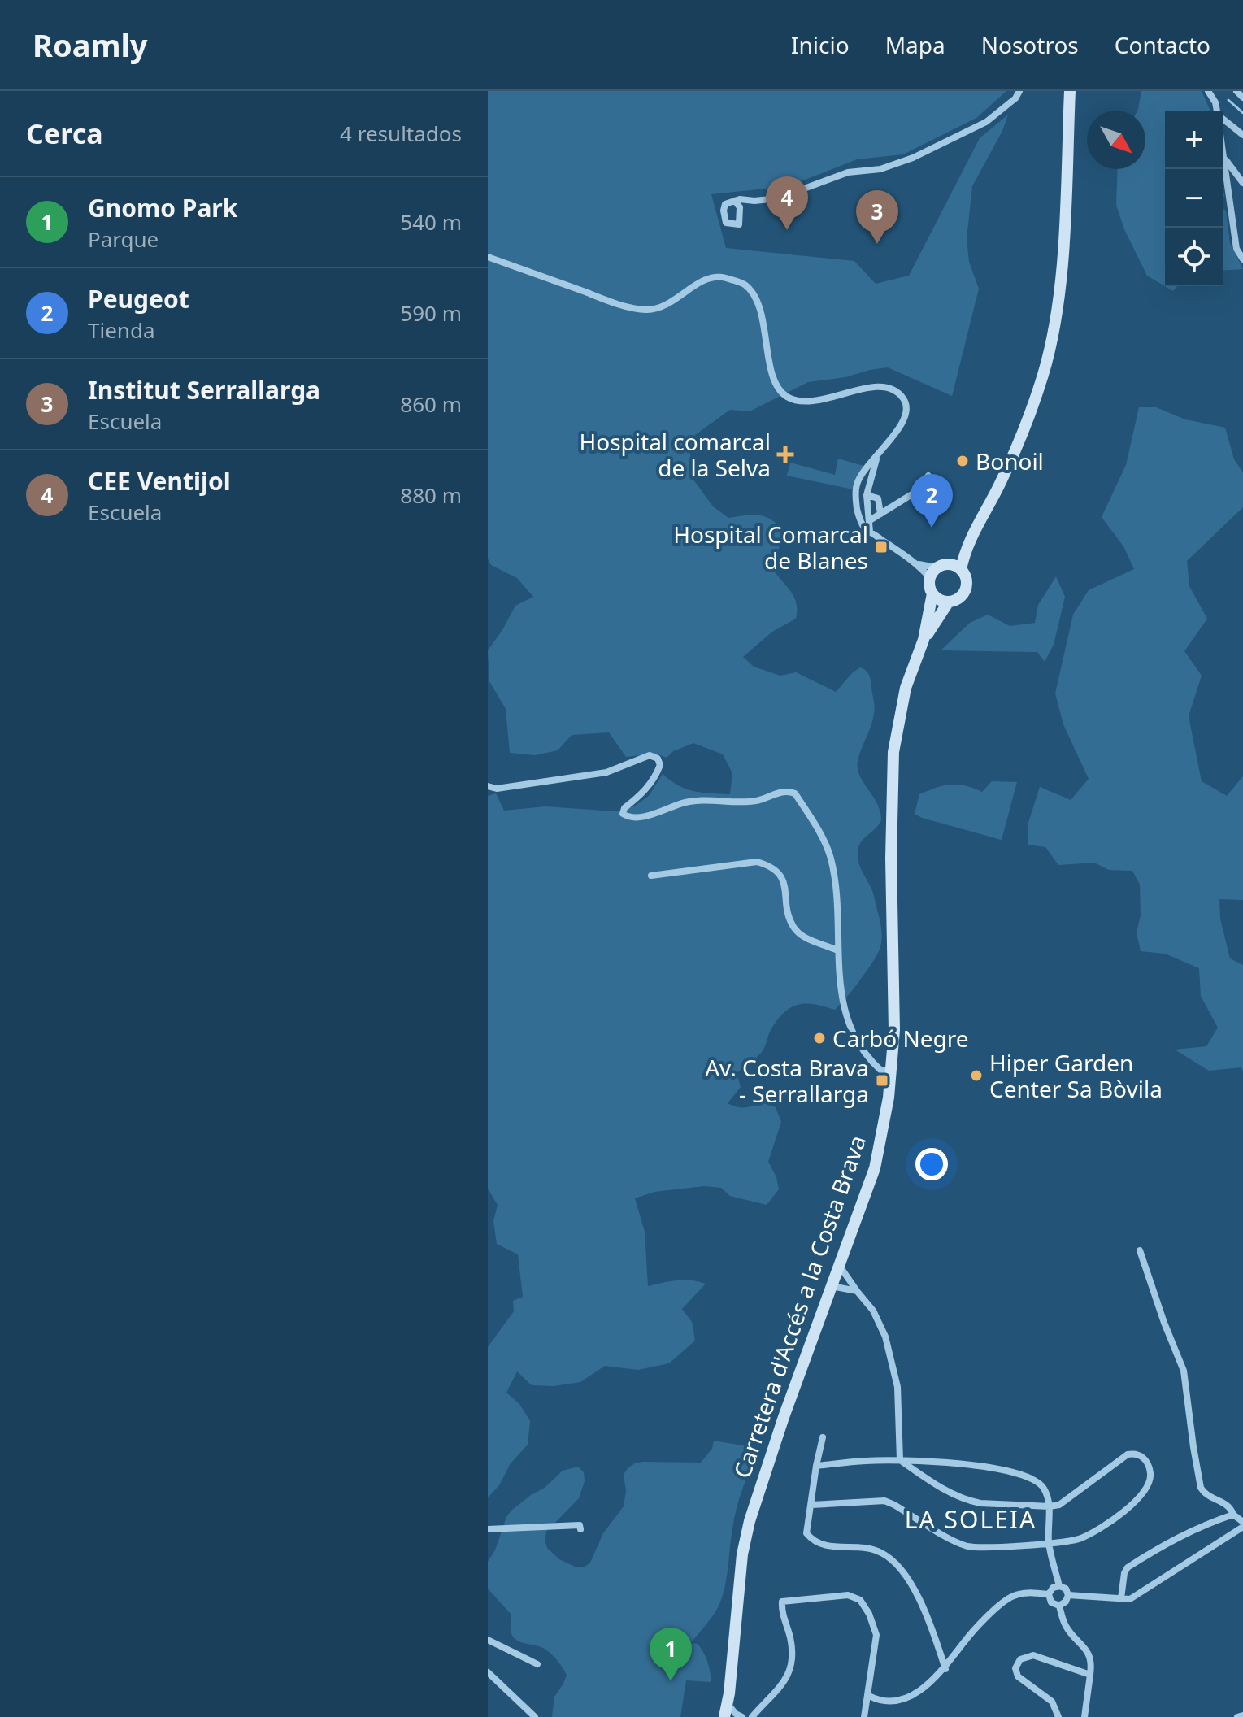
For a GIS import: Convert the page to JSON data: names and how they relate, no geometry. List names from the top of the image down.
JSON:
{
  "streets": {
    "main road": ["Carretera d'Accés a la Costa Brava"]
  },
  "districts": ["LA SOLEIA"],
  "places": {
    "health": ["Hospital comarcal de la Selva"],
    "other": ["Bonoil", "Carbó Negre", "Hiper Garden Center Sa Bòvila"],
    "transit": ["Hospital Comarcal de Blanes", "Av. Costa Brava - Serrallarga"]
  },
  "north": "bottom right",
  "page": {
    "header": "Roamly",
    "nav": [
      "Inicio",
      "Mapa",
      "Nosotros",
      "Contacto"
    ],
    "heading": ["Cerca", "4 resultados"],
    "map_buttons": ["+", "−"],
    "list": [
      {
        "mark": "1",
        "name": "Gnomo Park",
        "note": "Parque",
        "value": "540 m"
      },
      {
        "mark": "2",
        "name": "Peugeot",
        "note": "Tienda",
        "value": "590 m"
      },
      {
        "mark": "3",
        "name": "Institut Serrallarga",
        "note": "Escuela",
        "value": "860 m"
      },
      {
        "mark": "4",
        "name": "CEE Ventijol",
        "note": "Escuela",
        "value": "880 m"
      }
    ],
    "pins": [
      "4",
      "3",
      "2",
      "1"
    ]
  }
}
